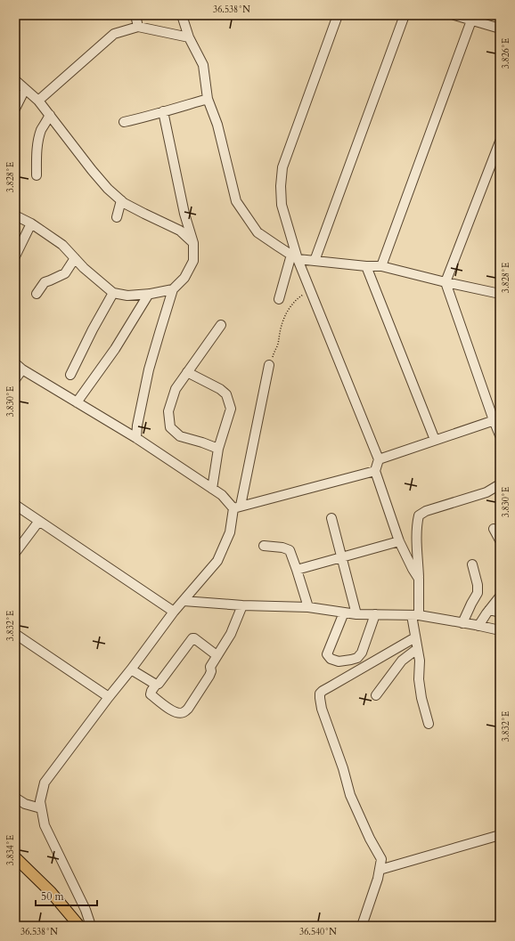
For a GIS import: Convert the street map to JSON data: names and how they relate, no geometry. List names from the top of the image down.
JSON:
{
  "scale_bar": "50 m",
  "coordinates": [
    "36.538°N",
    "3.826°E",
    "3.828°E",
    "3.830°E",
    "3.832°E",
    "3.834°E",
    "36.540°N"
  ]
}
